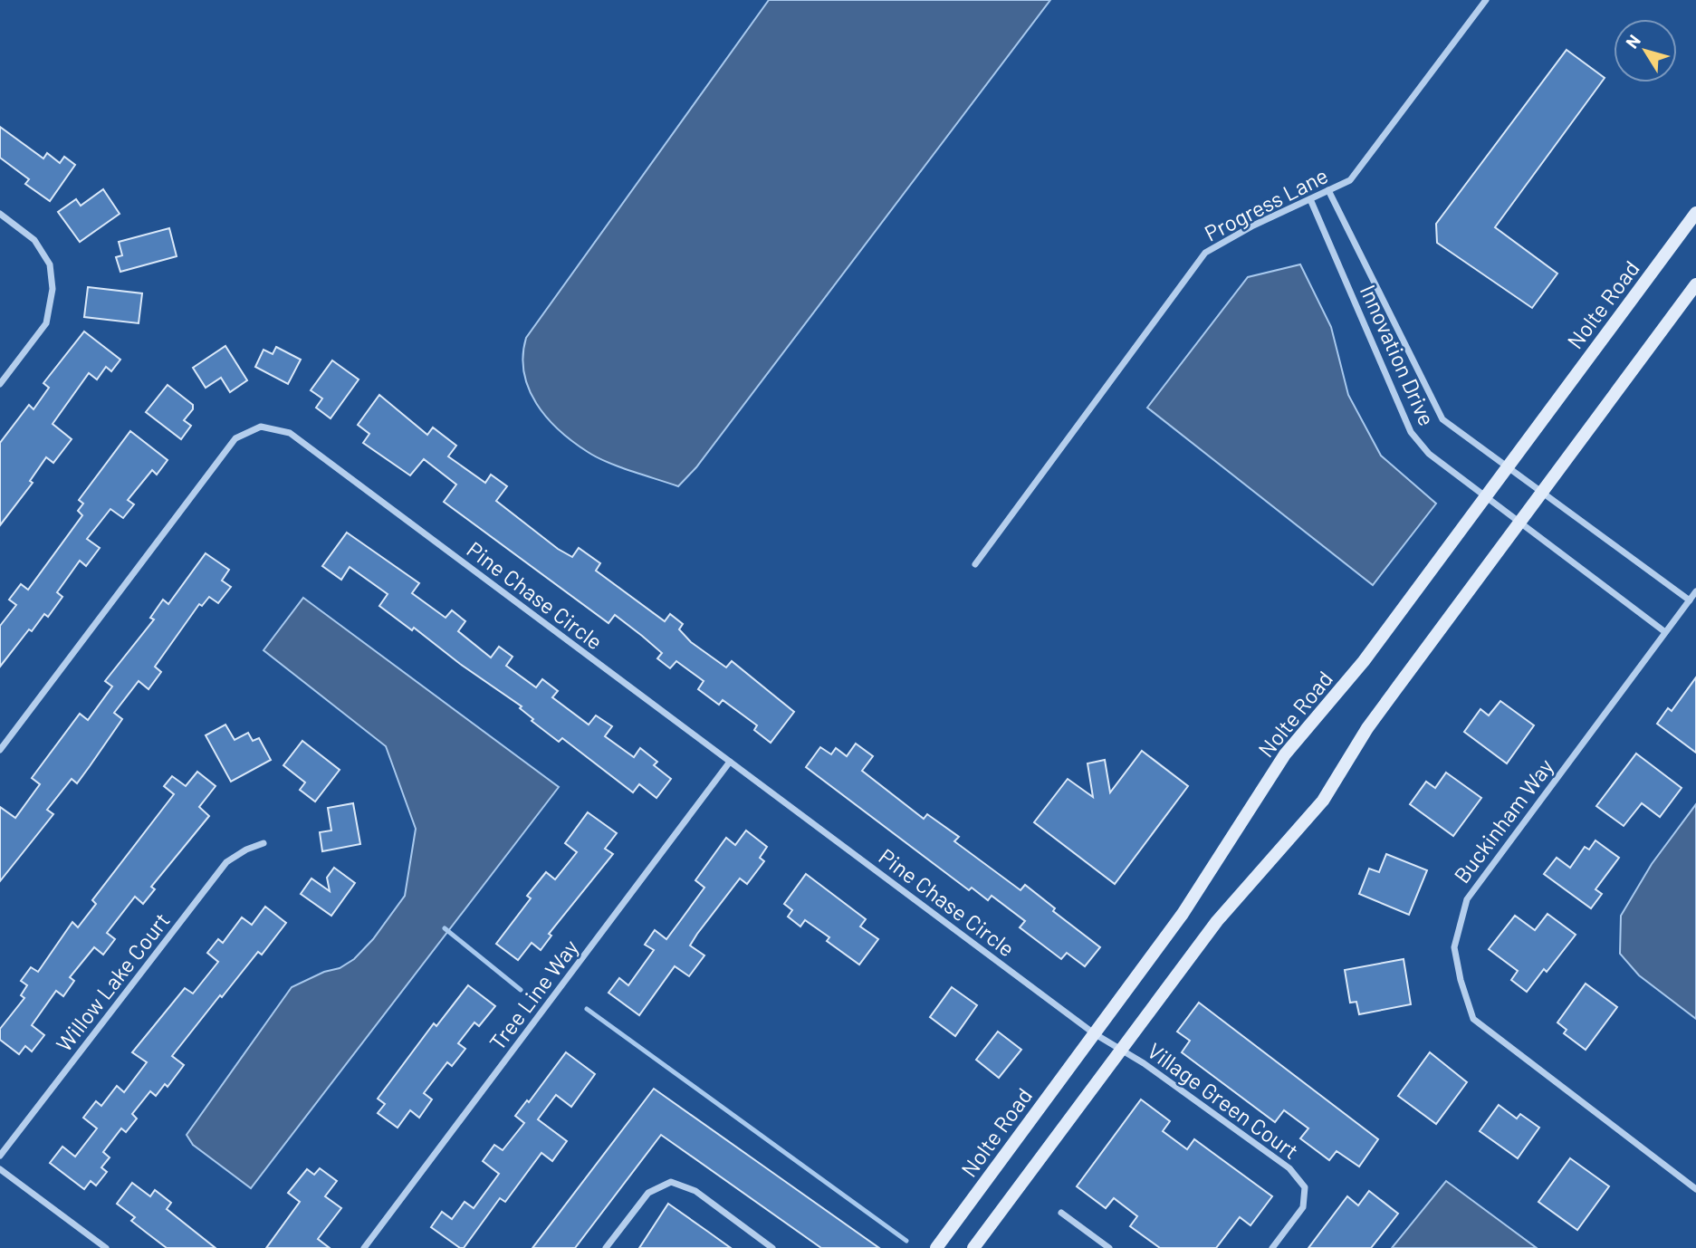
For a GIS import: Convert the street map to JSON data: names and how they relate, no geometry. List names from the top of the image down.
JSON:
{
  "streets": {
    "street": [
      "Progress Lane",
      "Nolte Road",
      "Innovation Drive",
      "Pine Chase Circle",
      "Buckinham Way",
      "Willow Lake Court",
      "Tree Line Way",
      "Village Green Court"
    ]
  },
  "crossings": [
    ["Progress Lane", "Innovation Drive"],
    ["Nolte Road", "Innovation Drive"],
    ["Nolte Road", "Pine Chase Circle"],
    ["Innovation Drive", "Buckinham Way"],
    ["Pine Chase Circle", "Tree Line Way"],
    ["Pine Chase Circle", "Village Green Court"]
  ],
  "north": "top left"
}
